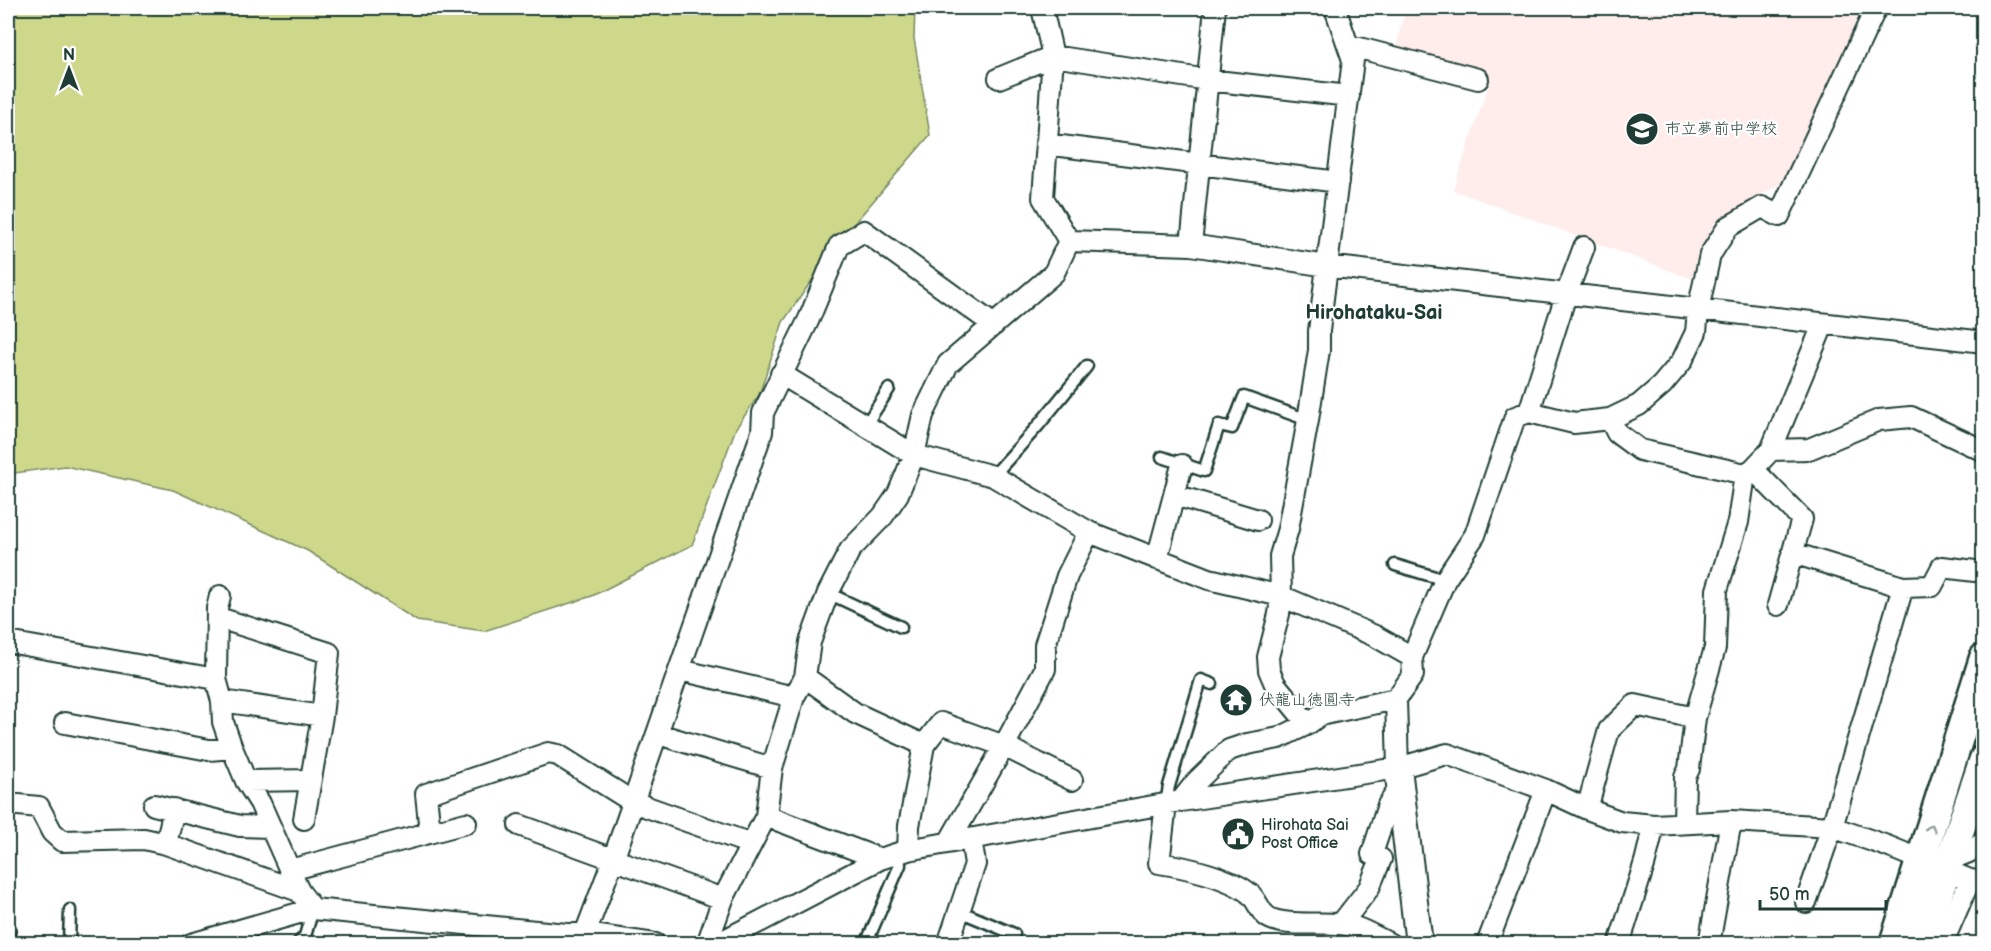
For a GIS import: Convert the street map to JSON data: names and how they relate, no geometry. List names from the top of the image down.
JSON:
{
  "districts": ["Hirohataku-Sai"],
  "places": {
    "school or university": ["市立夢前中学校"],
    "temple": ["伏龍山徳圓寺"],
    "public building": ["Hirohata Sai Post Office"]
  },
  "scale_bar": "50 m",
  "north": "top"
}
